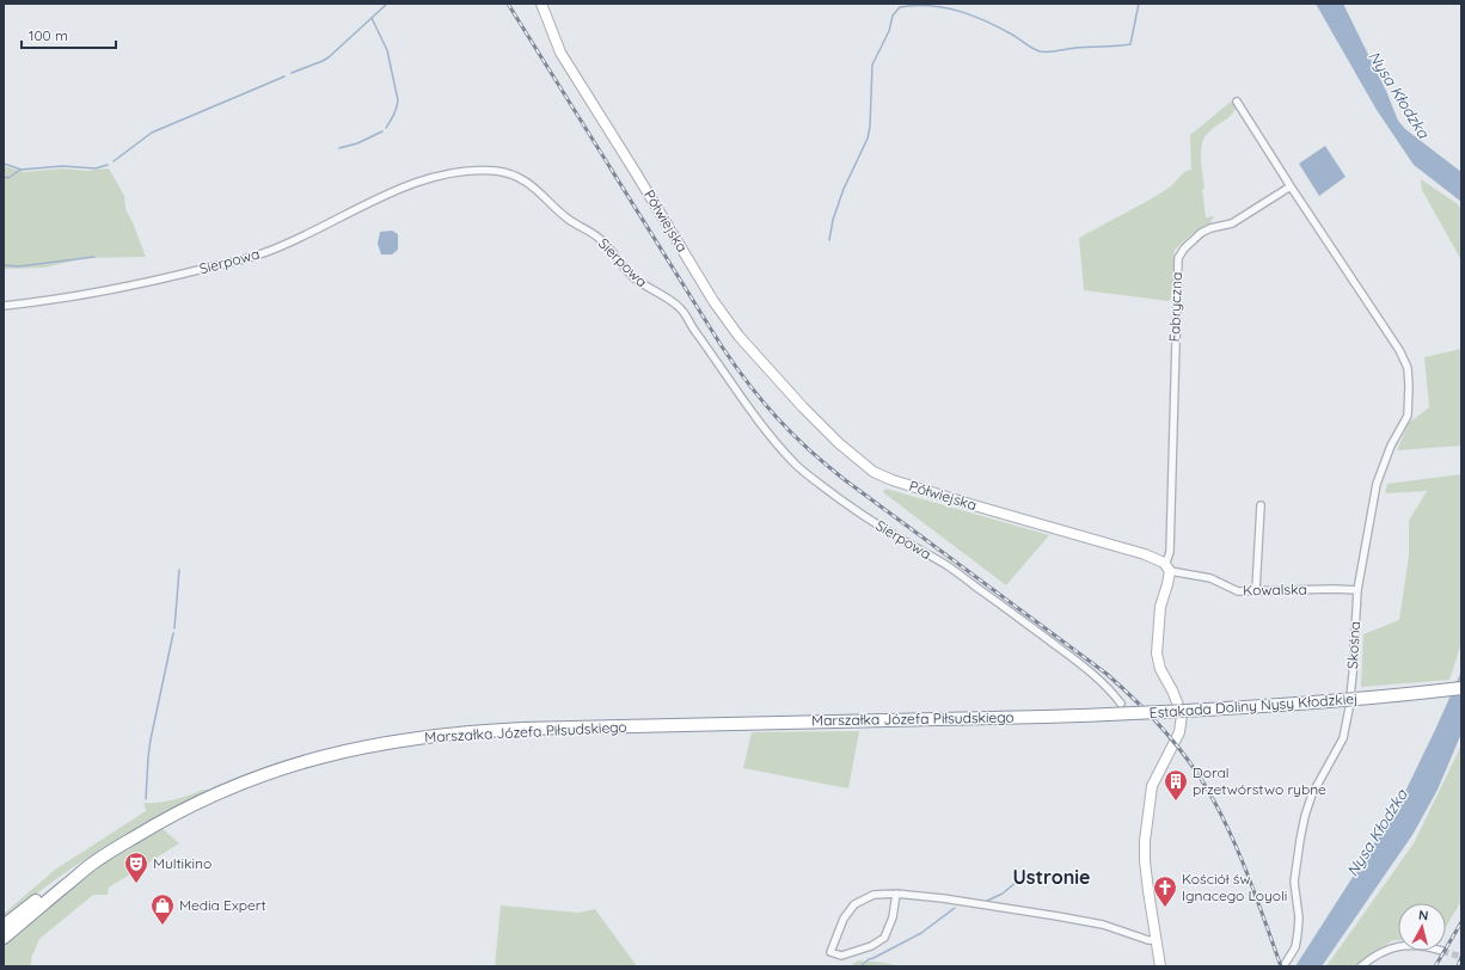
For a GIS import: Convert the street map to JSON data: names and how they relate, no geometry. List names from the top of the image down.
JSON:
{
  "streets": {
    "highway": ["Estakada Doliny Nysy Kłodzkiej", "Marszałka Józefa Piłsudskiego"],
    "street": [
      "Półwiejska",
      "Sierpowa",
      "Fabryczna",
      "Kowalska",
      "Skośna"
    ]
  },
  "crossings": [
    ["Półwiejska", "Fabryczna"],
    ["Półwiejska", "Kowalska"],
    ["Fabryczna", "Kowalska"],
    ["Fabryczna", "Skośna"],
    ["Kowalska", "Skośna"],
    ["Estakada Doliny Nysy Kłodzkiej", "Marszałka Józefa Piłsudskiego"]
  ],
  "districts": ["Ustronie"],
  "water": ["Nysa Kłodzka"],
  "places": {
    "building": ["Doral przetwórstwo rybne"],
    "theatre": ["Multikino"],
    "church": ["Kościół św Ignacego Loyoli"],
    "shop": ["Media Expert"]
  },
  "scale_bar": "100 m",
  "north": "top"
}
